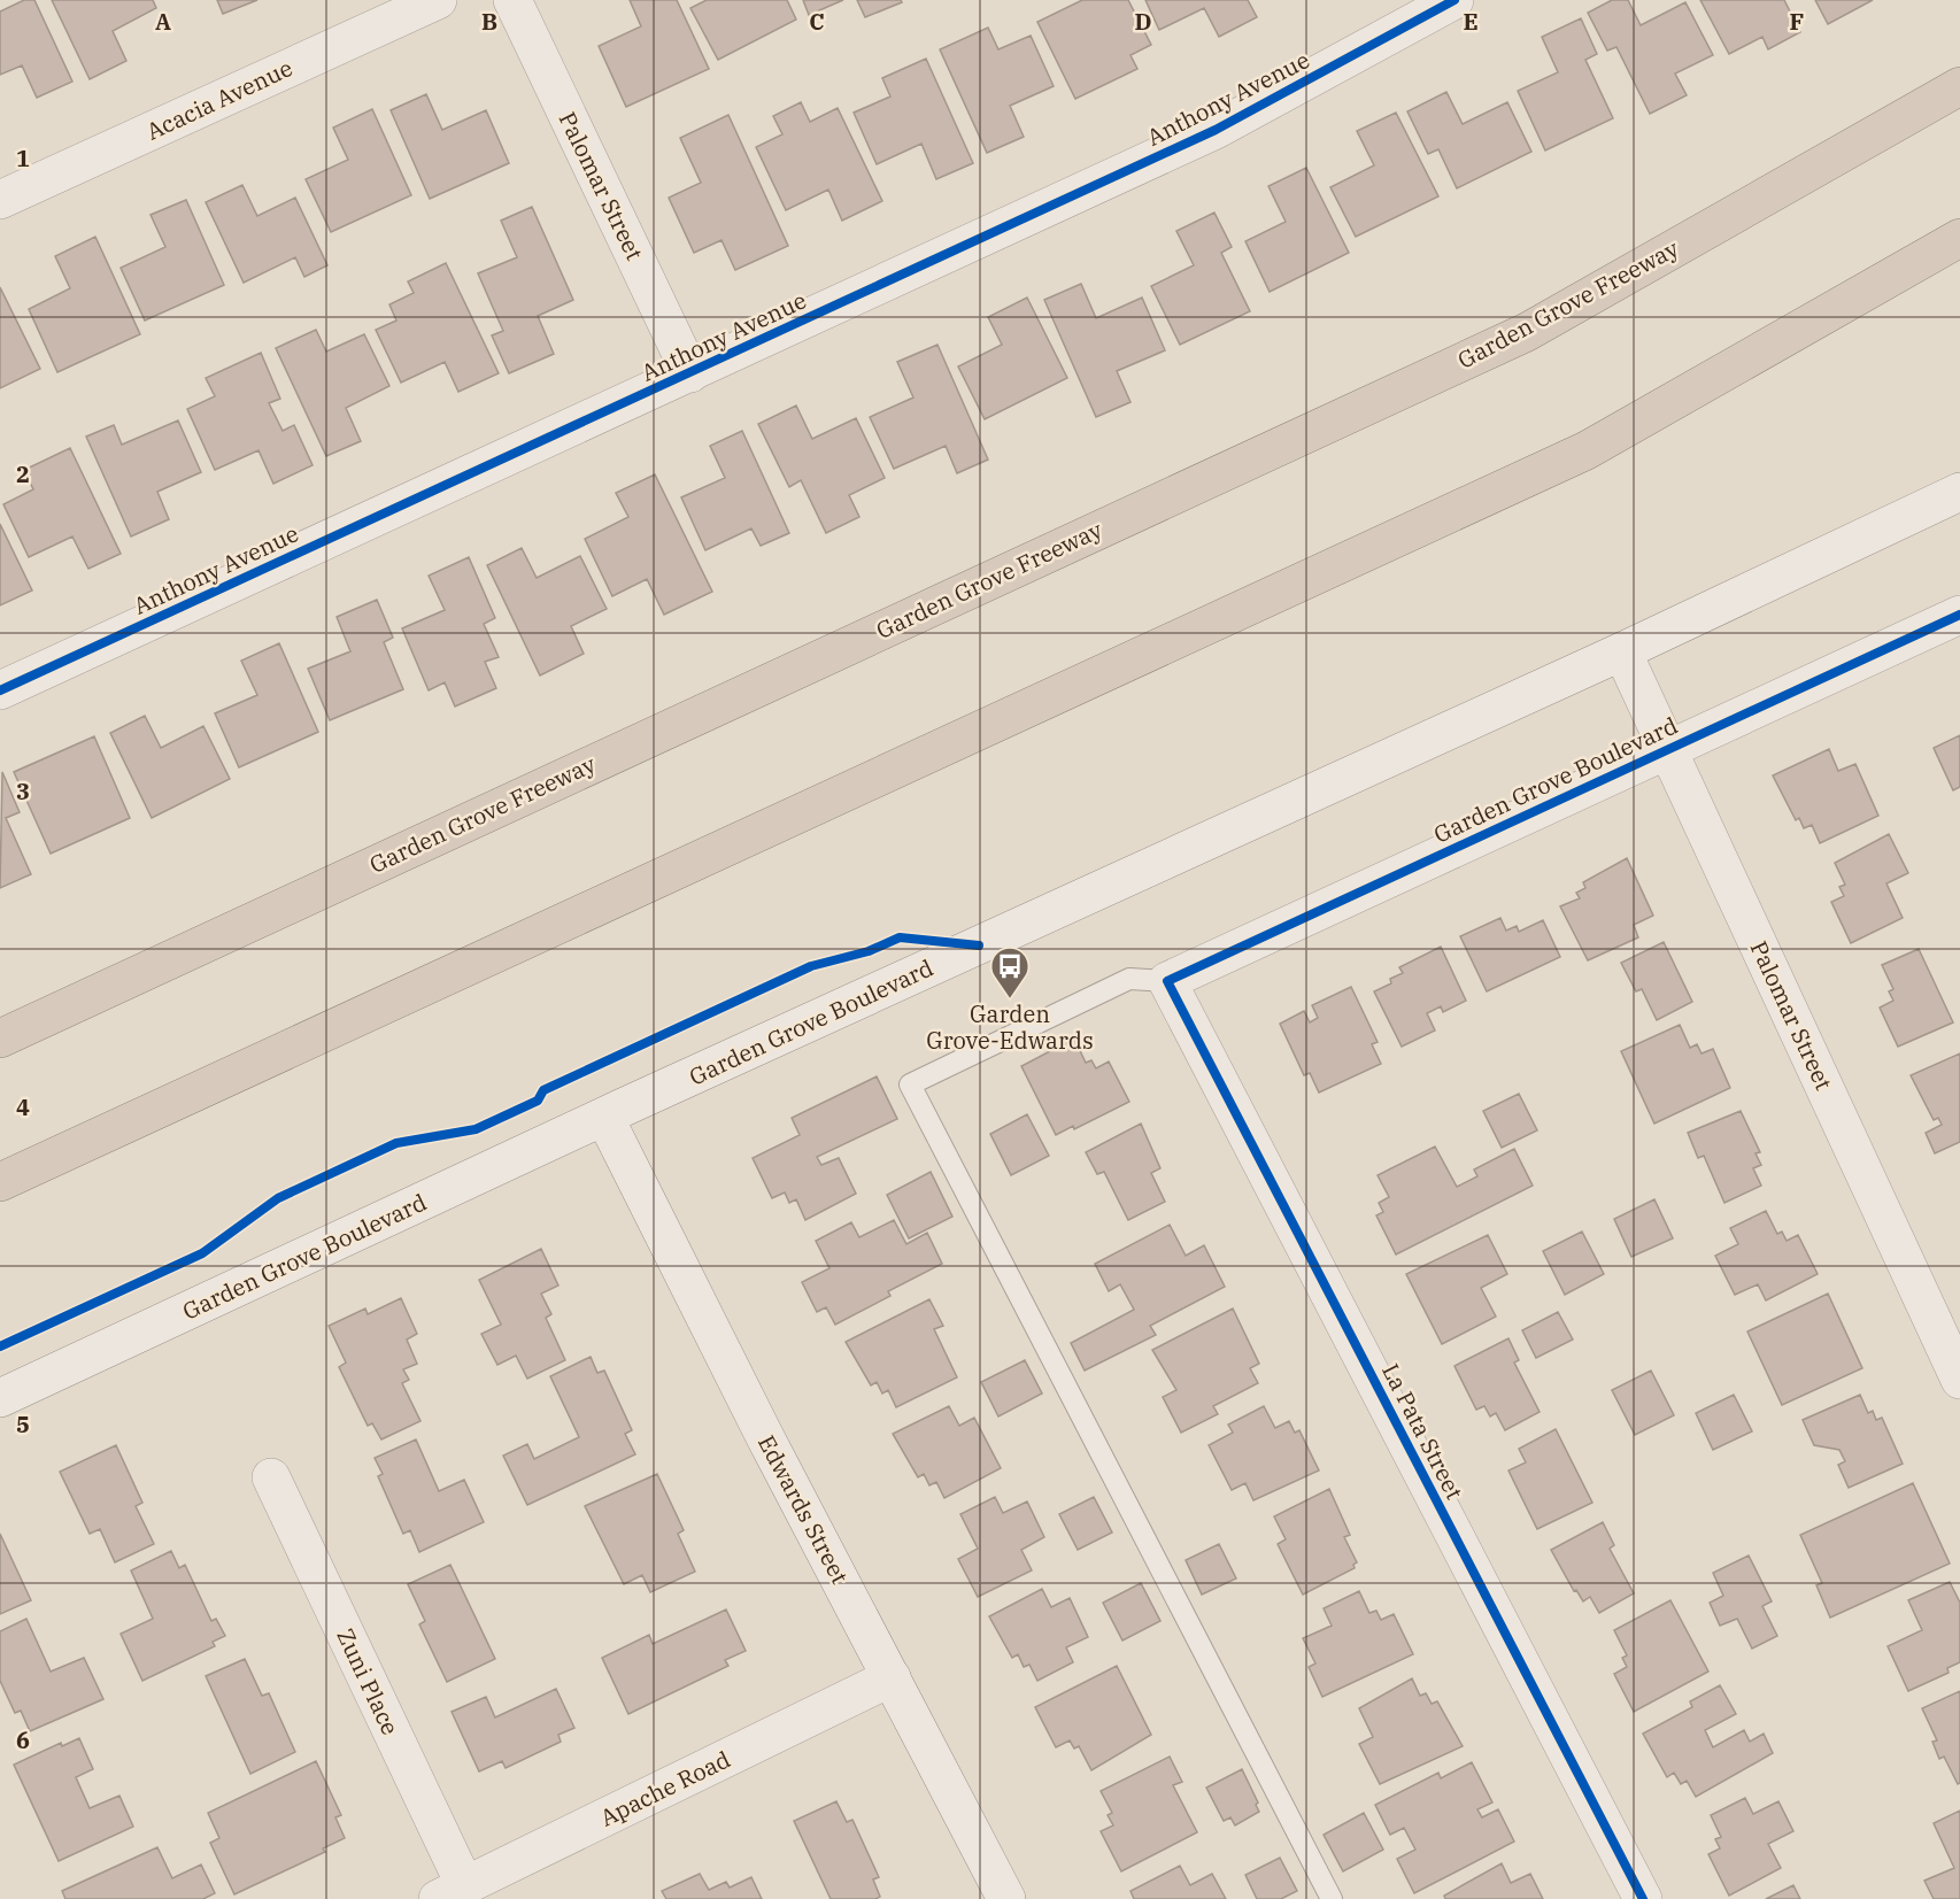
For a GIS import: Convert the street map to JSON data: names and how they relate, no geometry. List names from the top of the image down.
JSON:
{
  "streets": {
    "highway": ["Garden Grove Freeway"],
    "street": [
      "Anthony Avenue",
      "Acacia Avenue",
      "Palomar Street",
      "Garden Grove Boulevard",
      "La Pata Street",
      "Edwards Street",
      "Zuni Place",
      "Apache Road"
    ]
  },
  "crossings": [
    ["Anthony Avenue", "Palomar Street"],
    ["Palomar Street", "Garden Grove Boulevard"],
    ["Garden Grove Boulevard", "La Pata Street"],
    ["Garden Grove Boulevard", "Edwards Street"],
    ["Edwards Street", "Apache Road"],
    ["Zuni Place", "Apache Road"]
  ],
  "places": {
    "bus stop": ["Garden Grove-Edwards"]
  },
  "grid": {
    "columns": [
      "A",
      "B",
      "C",
      "D",
      "E",
      "F"
    ],
    "rows": [
      "1",
      "2",
      "3",
      "4",
      "5",
      "6"
    ]
  }
}
